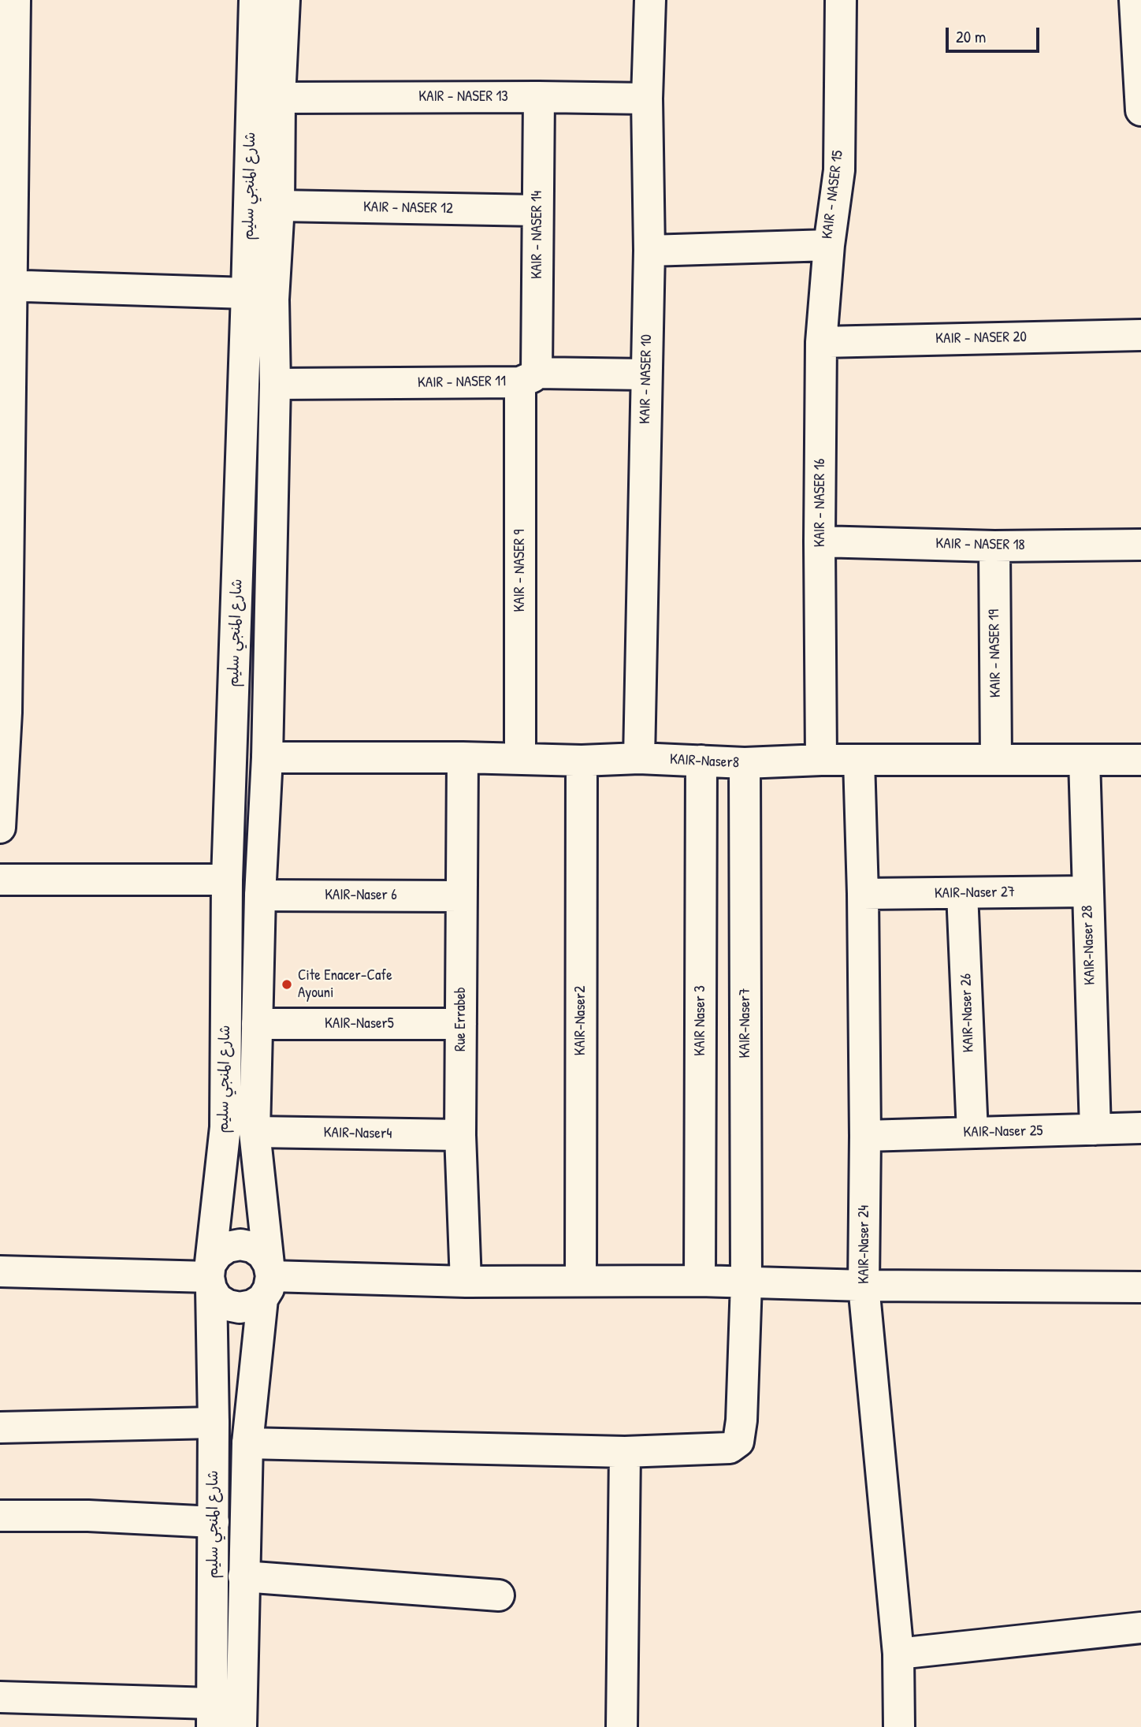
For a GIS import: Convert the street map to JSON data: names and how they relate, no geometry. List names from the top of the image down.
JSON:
{
  "streets": {
    "street": [
      "KAIR - NASER 13",
      "شارع المنجي سليم",
      "KAIR - NASER 15",
      "KAIR - NASER 12",
      "KAIR - NASER 14",
      "KAIR - NASER 20",
      "KAIR - NASER 10",
      "KAIR - NASER 11",
      "KAIR - NASER 16",
      "KAIR - NASER 18",
      "KAIR - NASER 9",
      "KAIR - NASER 19",
      "KAIR-Naser8",
      "KAIR-Naser 27",
      "KAIR-Naser 6",
      "KAIR-Naser 28",
      "KAIR-Naser 26",
      "Rue Errabeb",
      "KAIR-Naser2",
      "KAIR Naser 3",
      "KAIR-Naser7",
      "KAIR-Naser5",
      "KAIR-Naser 25",
      "KAIR-Naser4",
      "KAIR-Naser 24"
    ]
  },
  "crossings": [
    ["KAIR - NASER 13", "شارع المنجي سليم"],
    ["KAIR - NASER 13", "KAIR - NASER 14"],
    ["KAIR - NASER 13", "KAIR - NASER 10"],
    ["شارع المنجي سليم", "KAIR - NASER 12"],
    ["شارع المنجي سليم", "KAIR - NASER 11"],
    ["شارع المنجي سليم", "KAIR-Naser8"],
    ["شارع المنجي سليم", "KAIR-Naser 6"],
    ["شارع المنجي سليم", "KAIR-Naser5"],
    ["شارع المنجي سليم", "KAIR-Naser4"],
    ["KAIR - NASER 15", "KAIR - NASER 10"],
    ["KAIR - NASER 15", "KAIR - NASER 16"],
    ["KAIR - NASER 12", "KAIR - NASER 14"],
    ["KAIR - NASER 14", "KAIR - NASER 11"],
    ["KAIR - NASER 14", "KAIR - NASER 9"],
    ["KAIR - NASER 20", "KAIR - NASER 16"],
    ["KAIR - NASER 10", "KAIR - NASER 11"],
    ["KAIR - NASER 10", "KAIR-Naser8"],
    ["KAIR - NASER 11", "KAIR - NASER 9"],
    ["KAIR - NASER 16", "KAIR - NASER 18"],
    ["KAIR - NASER 16", "KAIR-Naser8"],
    ["KAIR - NASER 18", "KAIR - NASER 19"],
    ["KAIR - NASER 9", "KAIR-Naser8"],
    ["KAIR - NASER 19", "KAIR-Naser8"],
    ["KAIR-Naser8", "KAIR-Naser 28"],
    ["KAIR-Naser8", "Rue Errabeb"],
    ["KAIR-Naser8", "KAIR-Naser2"],
    ["KAIR-Naser8", "KAIR Naser 3"],
    ["KAIR-Naser8", "KAIR-Naser7"],
    ["KAIR-Naser8", "KAIR-Naser 24"],
    ["KAIR-Naser 27", "KAIR-Naser 28"],
    ["KAIR-Naser 27", "KAIR-Naser 26"],
    ["KAIR-Naser 27", "KAIR-Naser 24"],
    ["KAIR-Naser 6", "Rue Errabeb"],
    ["KAIR-Naser 28", "KAIR-Naser 25"],
    ["KAIR-Naser 26", "KAIR-Naser 25"],
    ["Rue Errabeb", "KAIR-Naser5"],
    ["Rue Errabeb", "KAIR-Naser4"],
    ["KAIR-Naser 25", "KAIR-Naser 24"]
  ],
  "places": ["Cite Enacer-Cafe Ayouni"],
  "scale_bar": "20 m"
}
